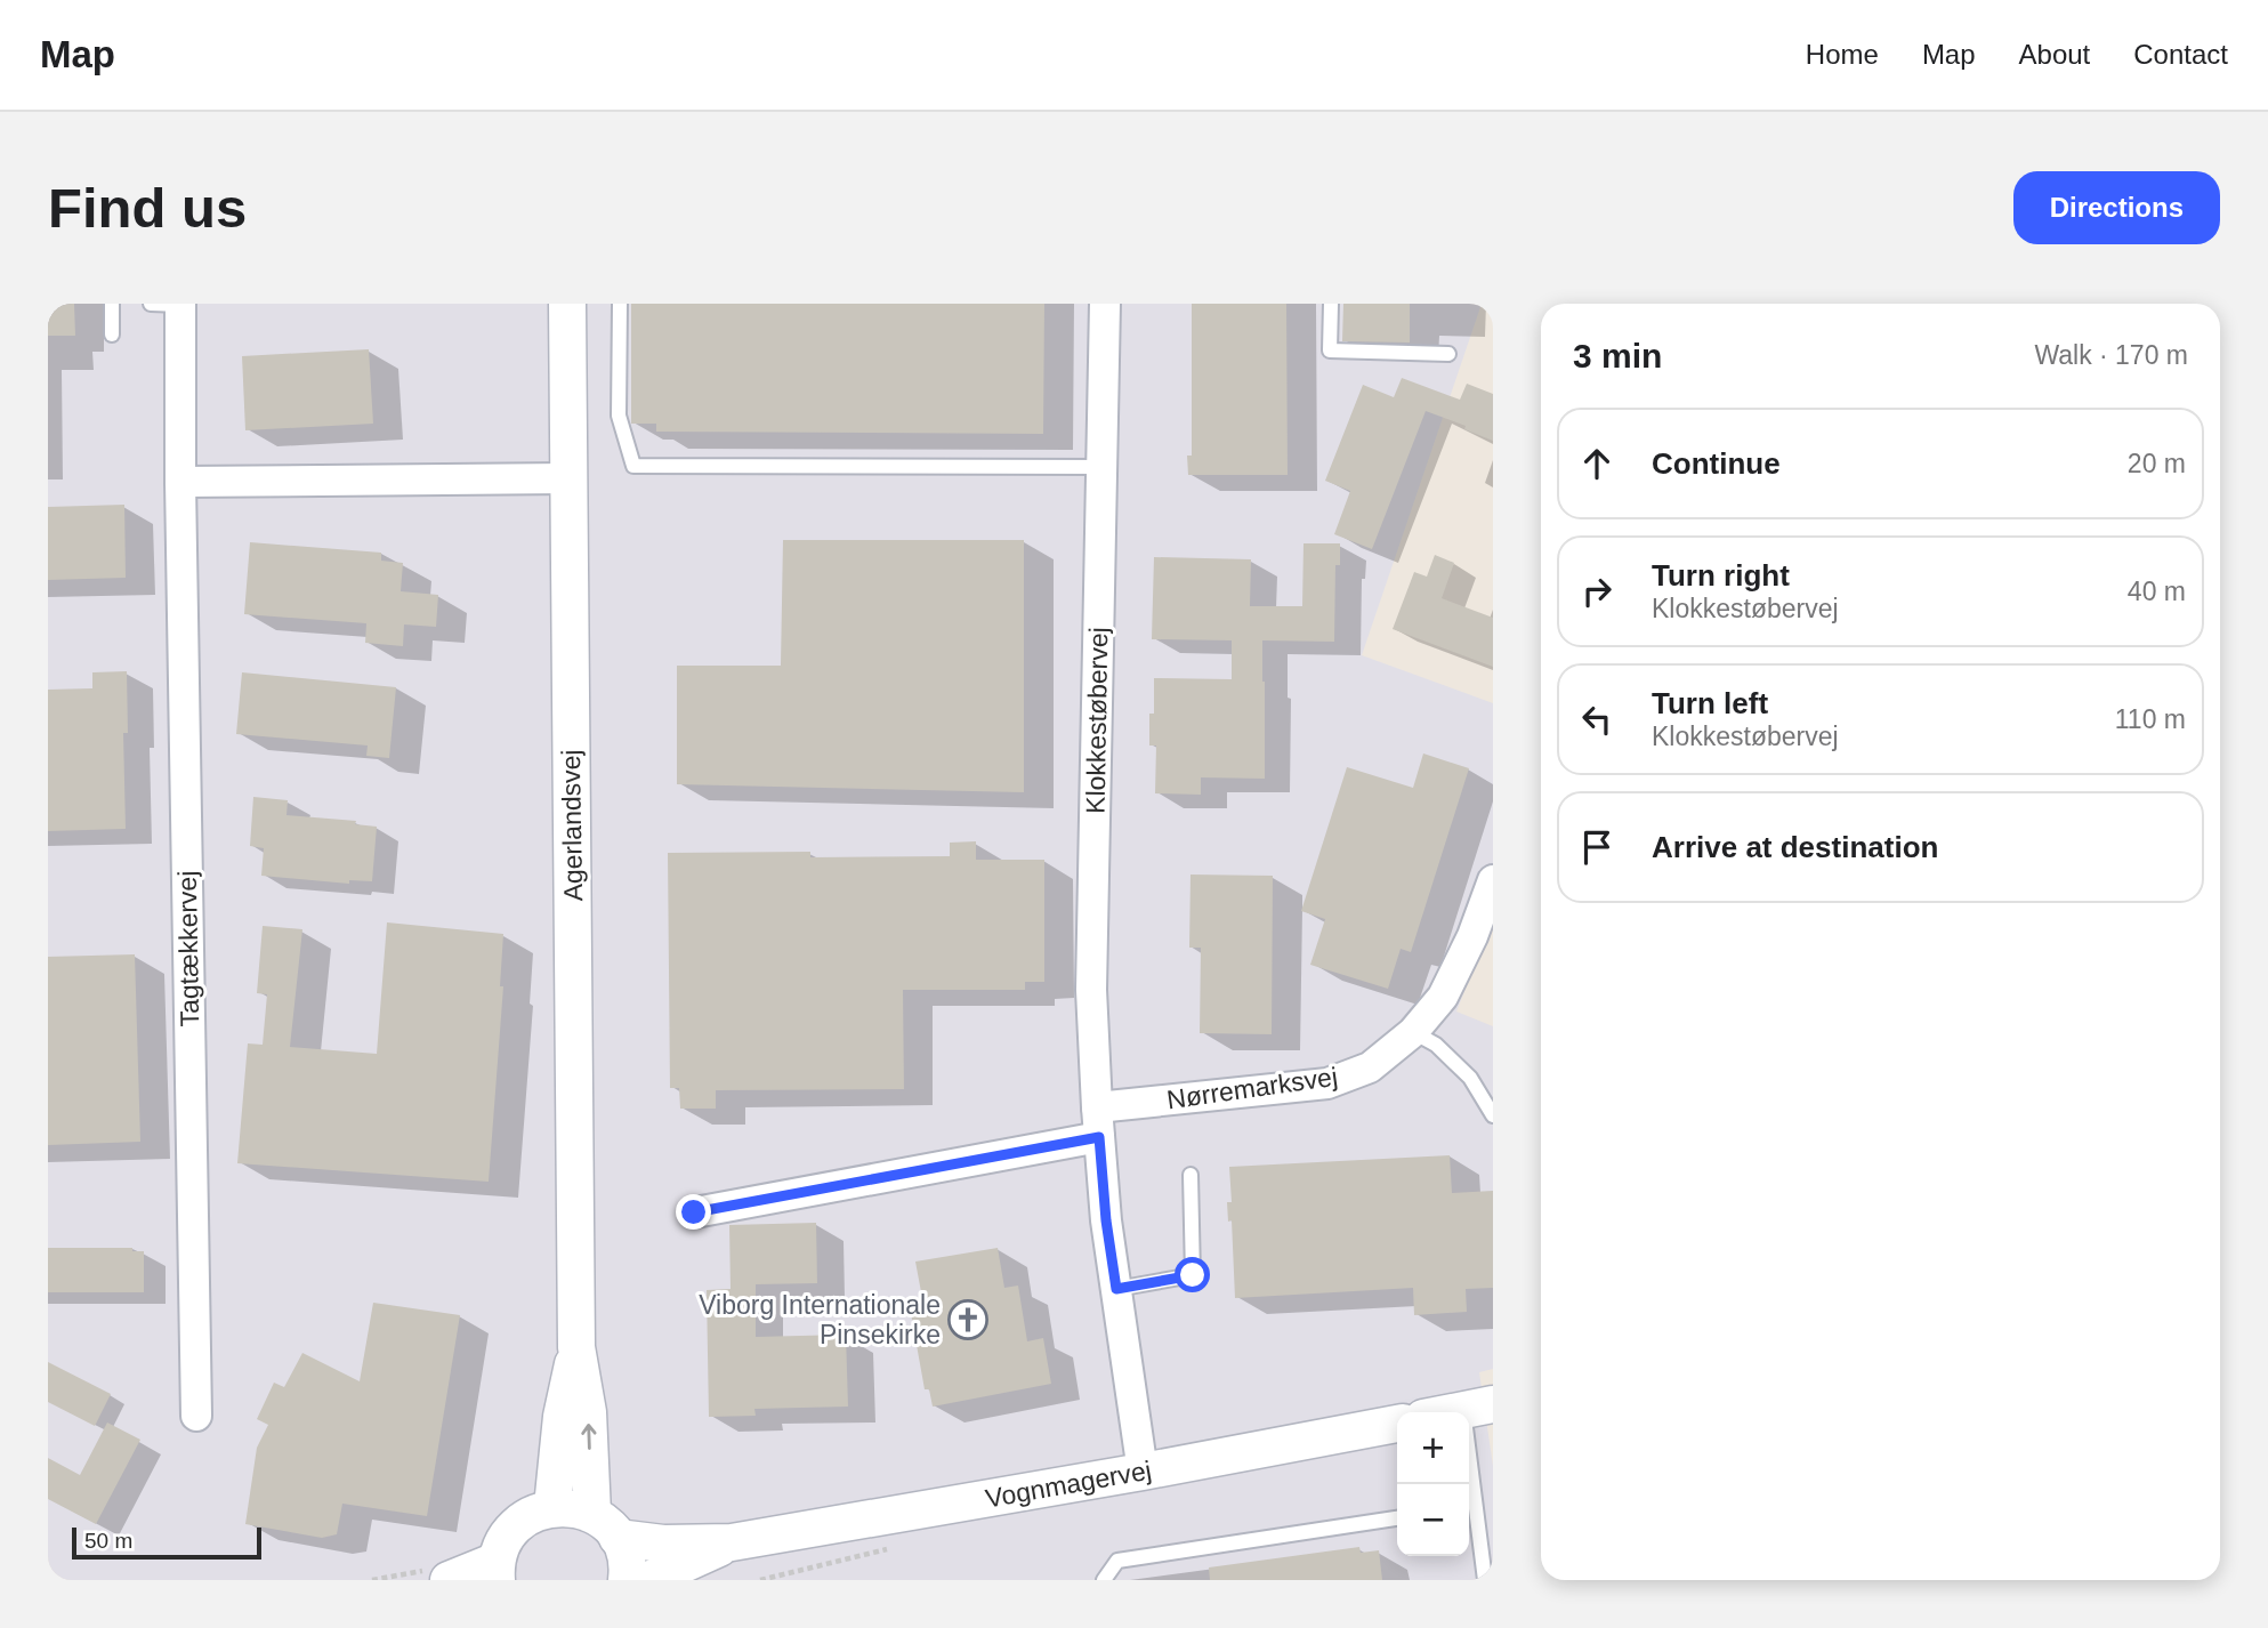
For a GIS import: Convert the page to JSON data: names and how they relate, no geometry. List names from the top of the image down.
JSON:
{
  "streets": {
    "street": [
      "Klokkestøbervej",
      "Agerlandsvej",
      "Tagtækkervej",
      "Nørremarksvej",
      "Vognmagervej"
    ]
  },
  "crossings": [
    ["Klokkestøbervej", "Nørremarksvej"],
    ["Klokkestøbervej", "Vognmagervej"],
    ["Agerlandsvej", "Vognmagervej"]
  ],
  "places": {
    "church": ["Viborg Internationale Pinsekirke"]
  },
  "scale_bar": "50 m",
  "page": {
    "header": "Map",
    "nav": [
      "Home",
      "Map",
      "About",
      "Contact"
    ],
    "buttons": "Directions",
    "title": "Find us",
    "heading": ["3 min", "Walk · 170 m"],
    "list": [
      ["Continue", "20 m"],
      ["Turn right", "Klokkestøbervej", "40 m"],
      ["Turn left", "Klokkestøbervej", "110 m"],
      "Arrive at destination"
    ],
    "map_buttons": ["+", "−"],
    "scale": "50 m"
  }
}
